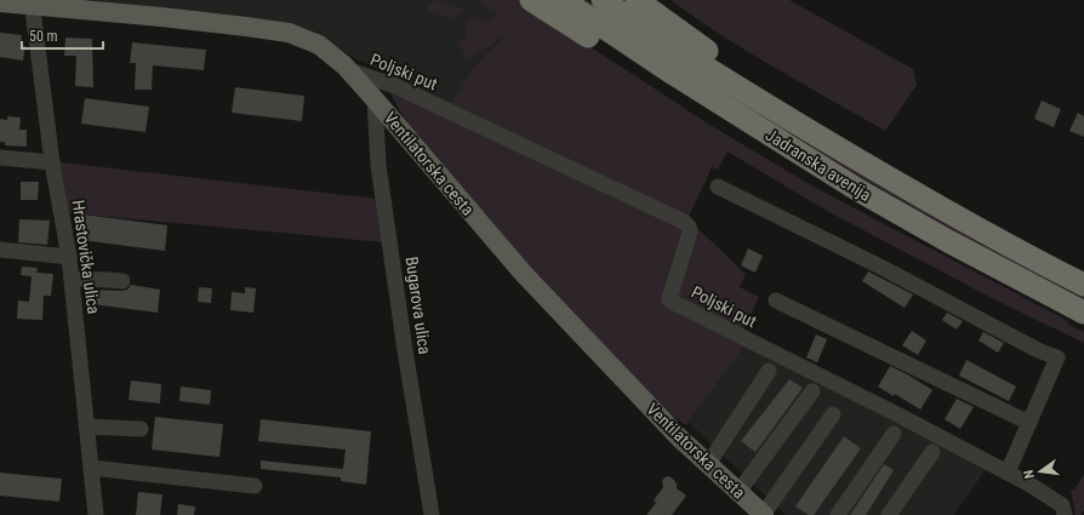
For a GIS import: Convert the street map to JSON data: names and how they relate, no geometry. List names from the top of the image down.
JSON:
{
  "streets": {
    "highway": ["Jadranska avenija"],
    "main road": ["Ventilatorska cesta"],
    "street": ["Poljski put", "Hrastovička ulica", "Bugarova ulica"]
  },
  "crossings": [
    ["Poljski put", "Ventilatorska cesta"],
    ["Ventilatorska cesta", "Hrastovička ulica"],
    ["Ventilatorska cesta", "Bugarova ulica"]
  ],
  "scale_bar": "50 m",
  "north": "left"
}
